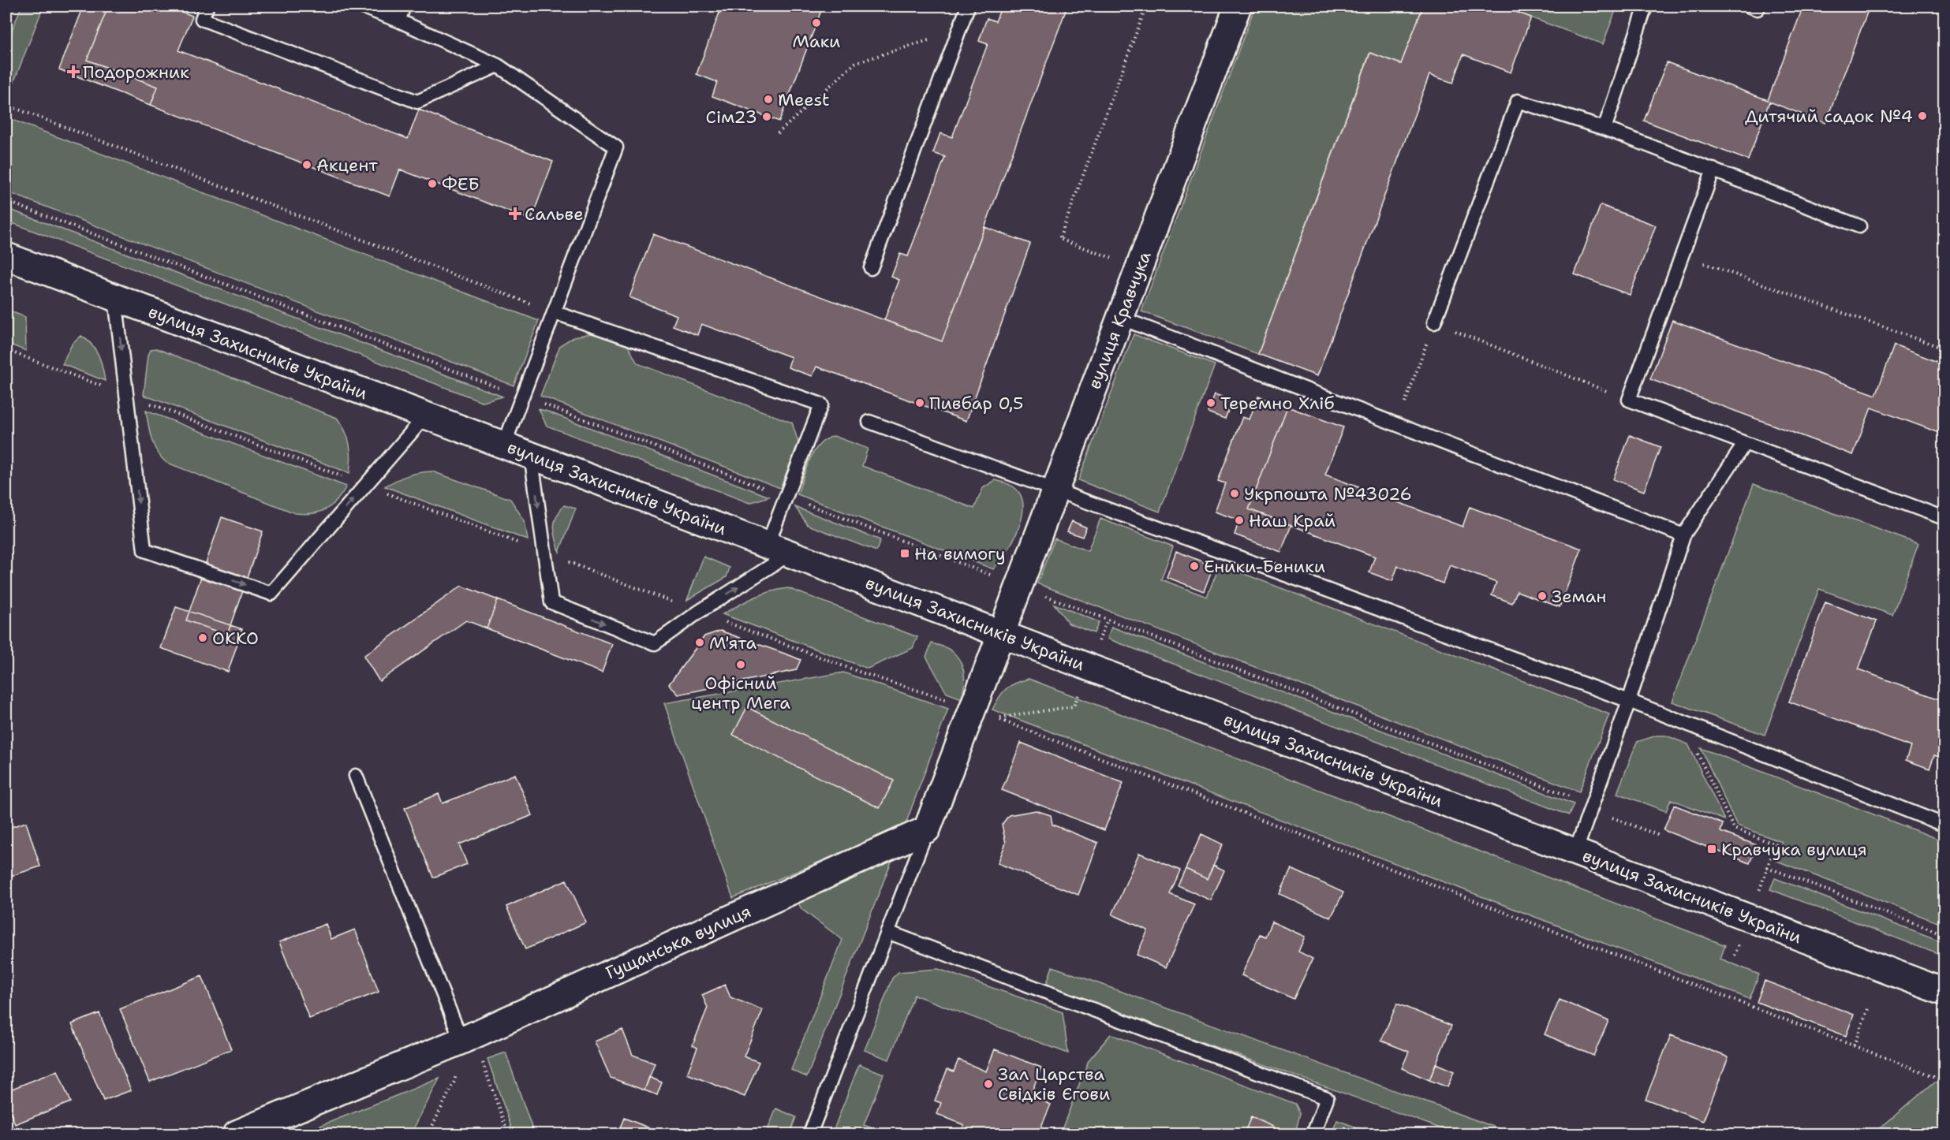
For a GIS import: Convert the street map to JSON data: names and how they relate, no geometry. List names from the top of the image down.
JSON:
{
  "streets": {
    "main road": ["вулиця Кравчука", "вулиця Захисників України", "Гущанська вулиця"]
  },
  "crossings": [
    ["вулиця Кравчука", "вулиця Захисників України"]
  ],
  "places": {
    "other": [
      "Маки",
      "Meest",
      "Дитячий садок №4",
      "Сім23",
      "Акцент",
      "ФЕБ",
      "Пивбар 0,5",
      "Теремно Хліб",
      "Укрпошта №43026",
      "Наш Край",
      "Еники-Беники",
      "Земан",
      "ОККО",
      "М'ята",
      "Офісний центр Мега",
      "Зал Царства Свідків Єгови"
    ],
    "health": ["Подорожник", "Сальве"],
    "transit": ["На вимогу", "Кравчука вулиця"]
  }
}
